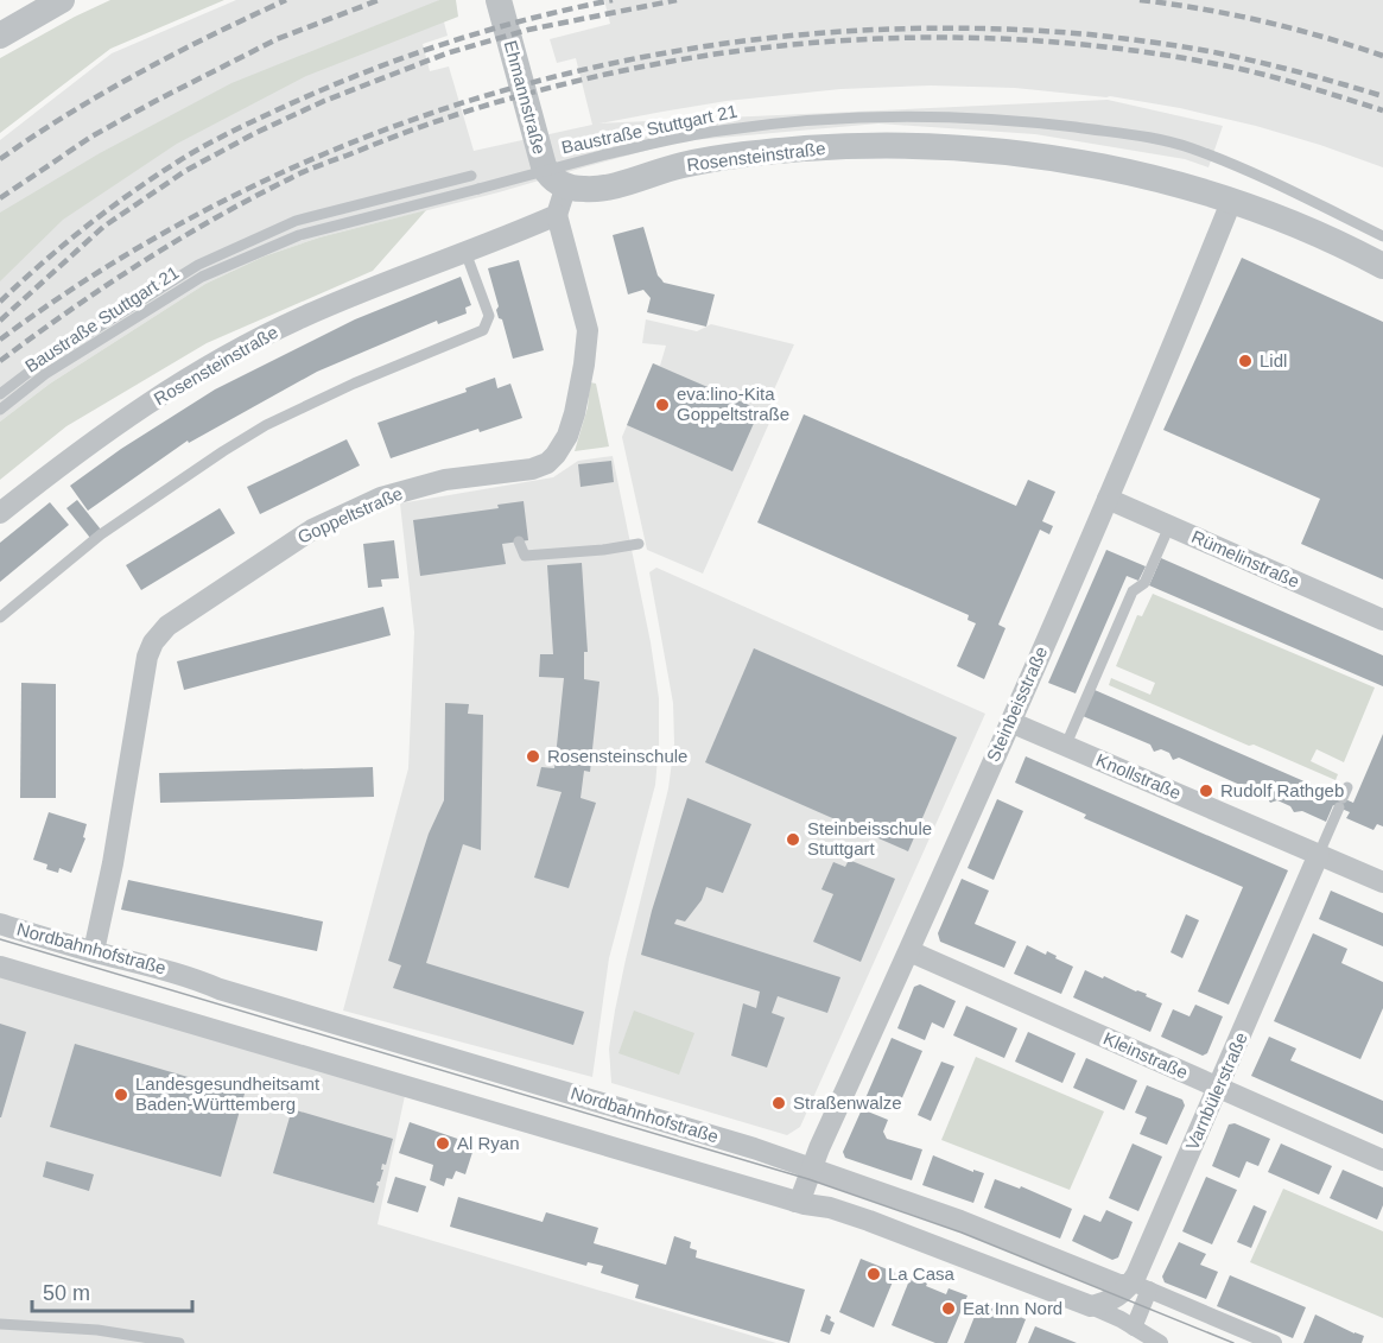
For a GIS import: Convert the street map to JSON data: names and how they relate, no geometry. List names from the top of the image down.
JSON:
{
  "streets": {
    "street": [
      "Ehmannstraße",
      "Rosensteinstraße",
      "Goppeltstraße",
      "Rümelinstraße",
      "Steinbeisstraße",
      "Knollstraße",
      "Nordbahnhofstraße",
      "Kleinstraße",
      "Varnbülerstraße"
    ],
    "lane": ["Baustraße Stuttgart 21"]
  },
  "crossings": [
    ["Ehmannstraße", "Rosensteinstraße"],
    ["Rosensteinstraße", "Goppeltstraße"],
    ["Rosensteinstraße", "Steinbeisstraße"],
    ["Goppeltstraße", "Nordbahnhofstraße"],
    ["Rümelinstraße", "Steinbeisstraße"],
    ["Steinbeisstraße", "Knollstraße"],
    ["Steinbeisstraße", "Nordbahnhofstraße"],
    ["Steinbeisstraße", "Kleinstraße"],
    ["Knollstraße", "Varnbülerstraße"],
    ["Nordbahnhofstraße", "Varnbülerstraße"],
    ["Kleinstraße", "Varnbülerstraße"]
  ],
  "places": [
    "Lidl",
    "eva:lino-Kita Goppeltstraße",
    "Rosensteinschule",
    "Rudolf Rathgeb",
    "Steinbeisschule Stuttgart",
    "Landesgesundheitsamt Baden-Württemberg",
    "Straßenwalze",
    "Al Ryan",
    "La Casa",
    "Eat Inn Nord"
  ],
  "scale_bar": "50 m"
}
